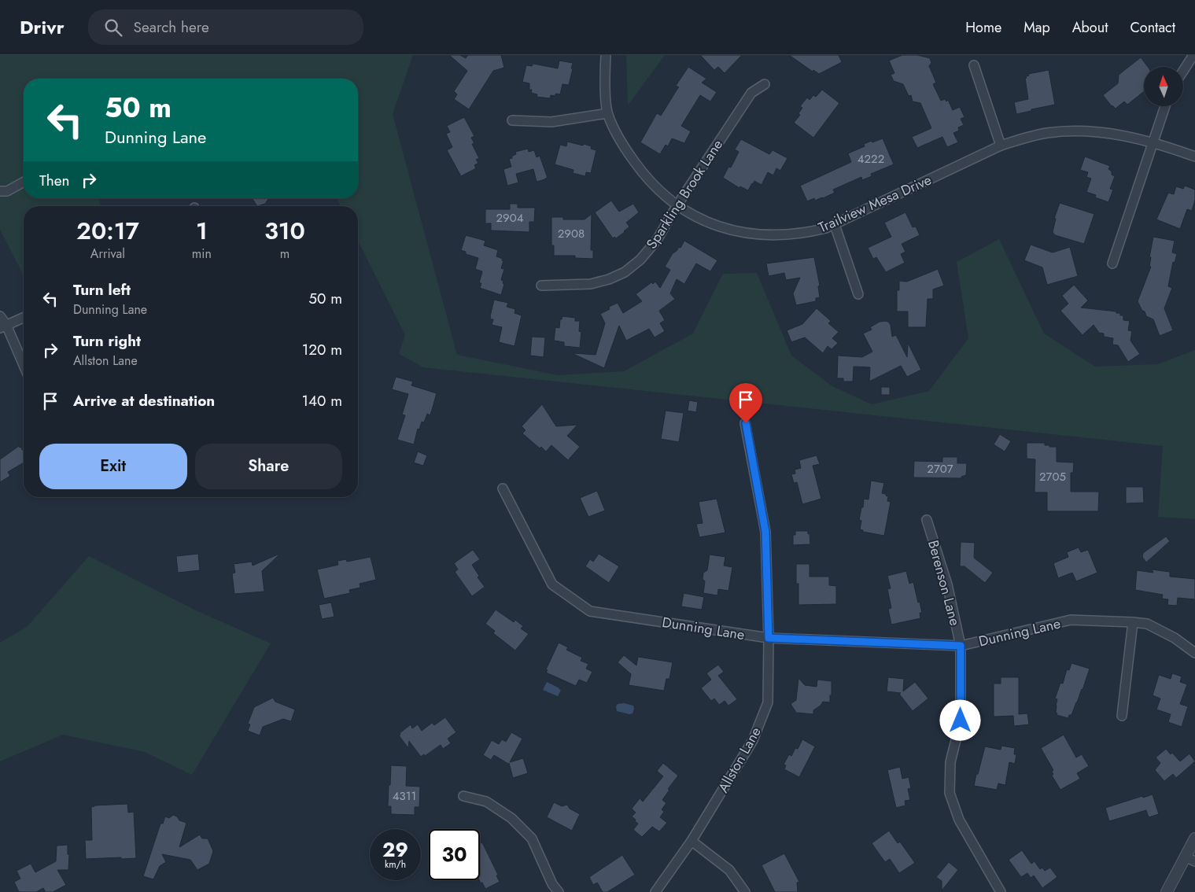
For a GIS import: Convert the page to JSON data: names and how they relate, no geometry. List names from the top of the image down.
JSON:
{
  "streets": {
    "street": [
      "Sparkling Brook Lane",
      "Trailview Mesa Drive",
      "Berenson Lane",
      "Dunning Lane",
      "Allston Lane"
    ]
  },
  "crossings": [
    ["Sparkling Brook Lane", "Trailview Mesa Drive"],
    ["Berenson Lane", "Dunning Lane"],
    ["Dunning Lane", "Allston Lane"]
  ],
  "house_numbers": [
    "4222",
    "2904",
    "2908",
    "2707",
    "2705",
    "4311"
  ],
  "north": "top",
  "page": {
    "header": "Drivr",
    "search": "Search here",
    "nav": [
      "Home",
      "Map",
      "About",
      "Contact"
    ],
    "turn": ["50 m", "Dunning Lane"],
    "then": "Then",
    "eta": [
      "20:17",
      "Arrival",
      "1",
      "min",
      "310",
      "m"
    ],
    "list": [
      {
        "name": "Turn left",
        "note": "Dunning Lane",
        "value": "50 m"
      },
      {
        "name": "Turn right",
        "note": "Allston Lane",
        "value": "120 m"
      },
      {
        "name": "Arrive at destination",
        "value": "140 m"
      }
    ],
    "buttons": ["Exit", "Share"],
    "speed": "29 km/h",
    "limit": "30"
  }
}
